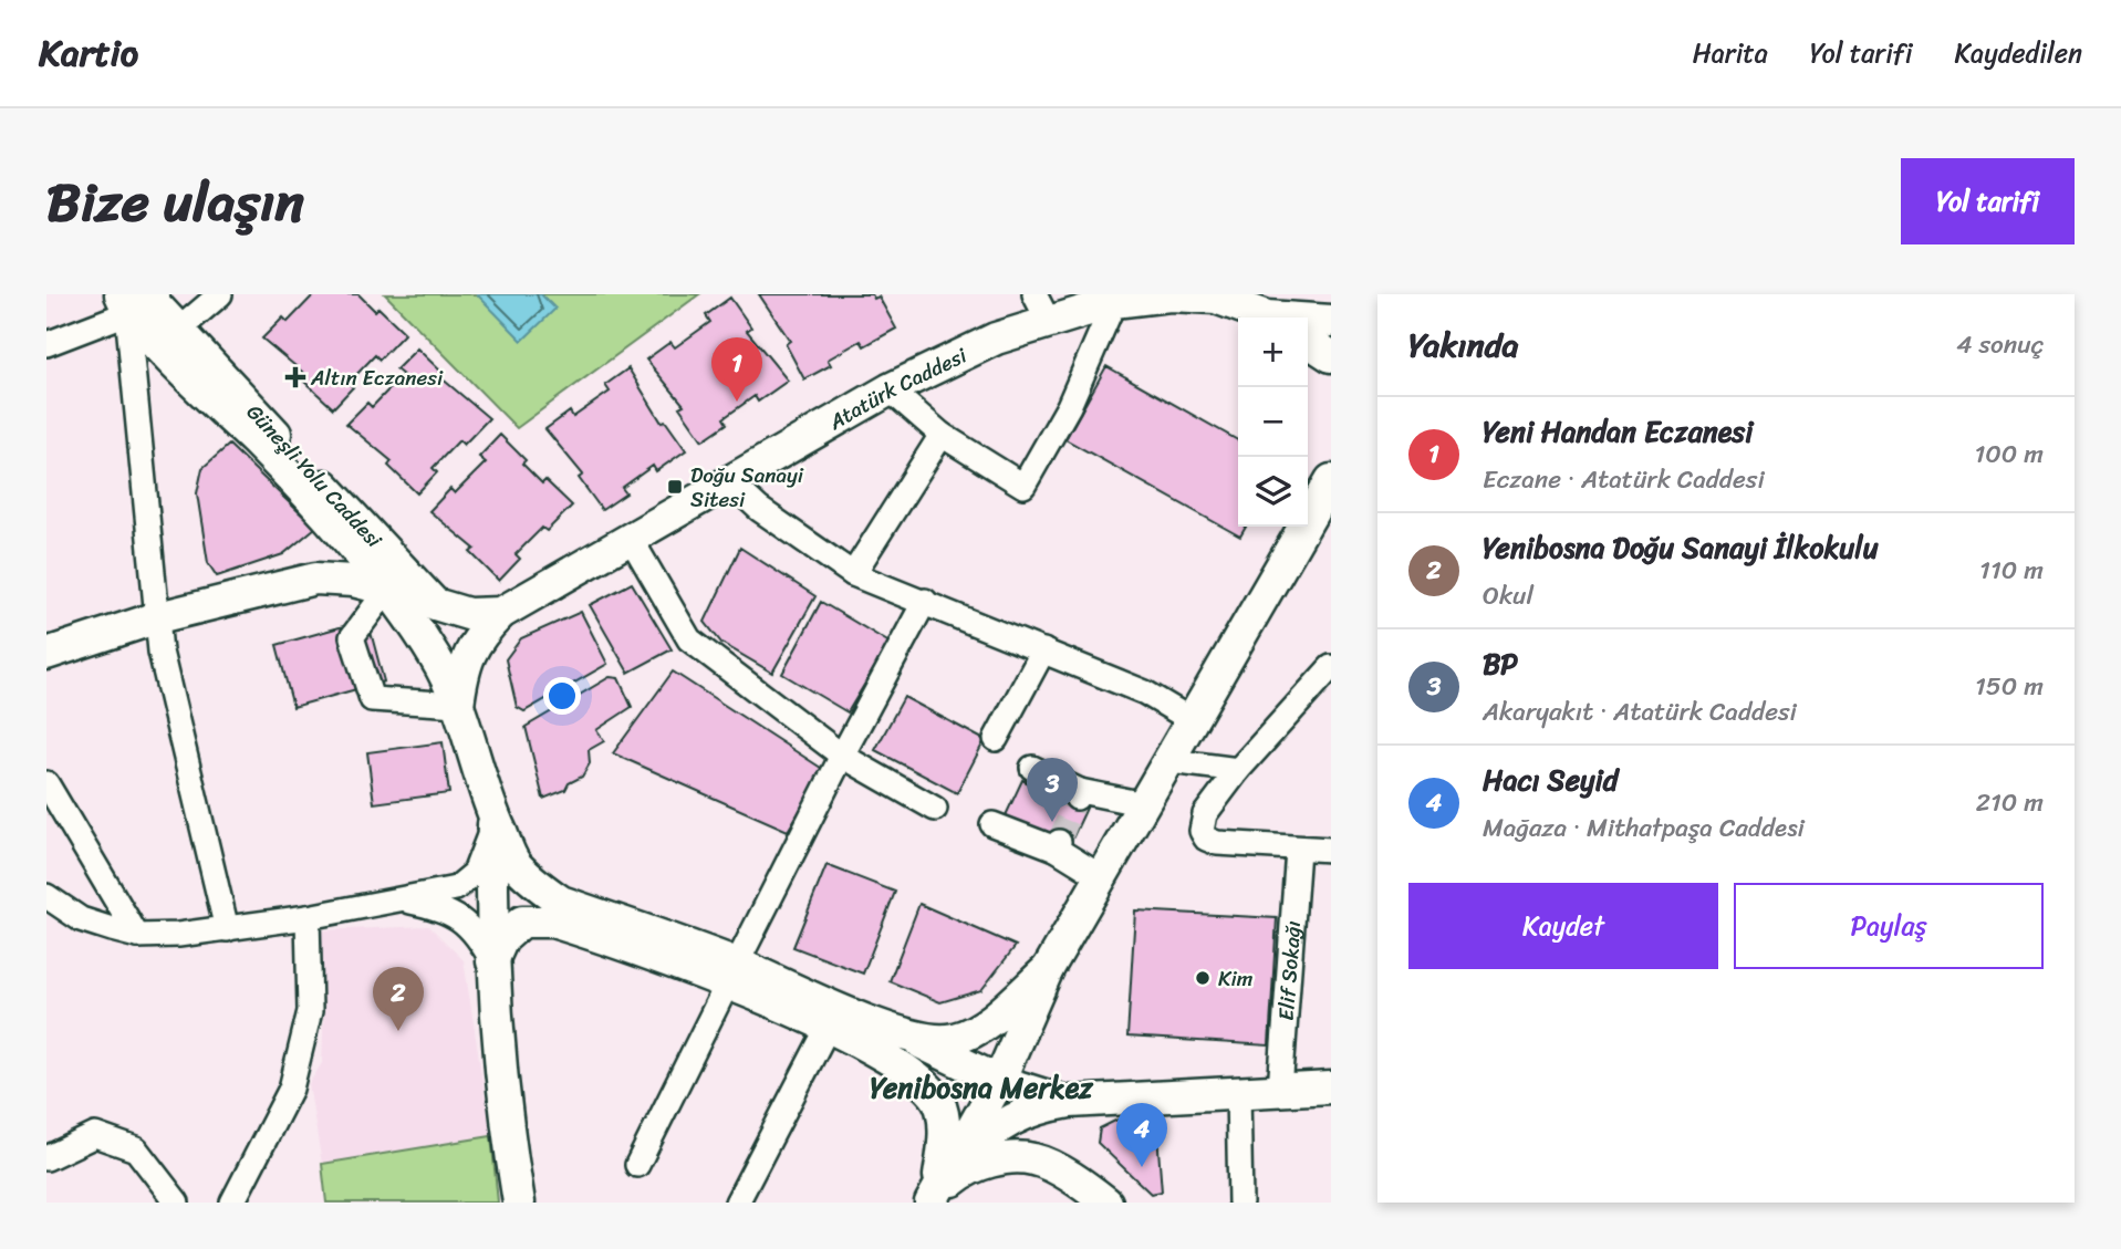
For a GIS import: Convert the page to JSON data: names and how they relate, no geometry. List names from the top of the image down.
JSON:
{
  "streets": {
    "main road": ["Atatürk Caddesi", "Güneşli Yolu Caddesi"],
    "street": ["Elif Sokağı"]
  },
  "crossings": [
    ["Atatürk Caddesi", "Güneşli Yolu Caddesi"]
  ],
  "districts": ["Yenibosna Merkez"],
  "places": {
    "health": ["Altın Eczanesi"],
    "transit": ["Doğu Sanayi Sitesi"],
    "other": ["Kim"]
  },
  "page": {
    "header": "Kartio",
    "nav": ["Harita", "Yol tarifi", "Kaydedilen"],
    "title": "Bize ulaşın",
    "buttons": [
      "Yol tarifi",
      ["Kaydet", "Paylaş"]
    ],
    "heading": ["Yakında", "4 sonuç"],
    "map_buttons": ["+", "−"],
    "pins": [
      "1",
      "3",
      "2",
      "4"
    ],
    "list": [
      {
        "mark": "1",
        "name": "Yeni Handan Eczanesi",
        "note": "Eczane · Atatürk Caddesi",
        "value": "100 m"
      },
      {
        "mark": "2",
        "name": "Yenibosna Doğu Sanayi İlkokulu",
        "note": "Okul",
        "value": "110 m"
      },
      {
        "mark": "3",
        "name": "BP",
        "note": "Akaryakıt · Atatürk Caddesi",
        "value": "150 m"
      },
      {
        "mark": "4",
        "name": "Hacı Seyid",
        "note": "Mağaza · Mithatpaşa Caddesi",
        "value": "210 m"
      }
    ]
  }
}
